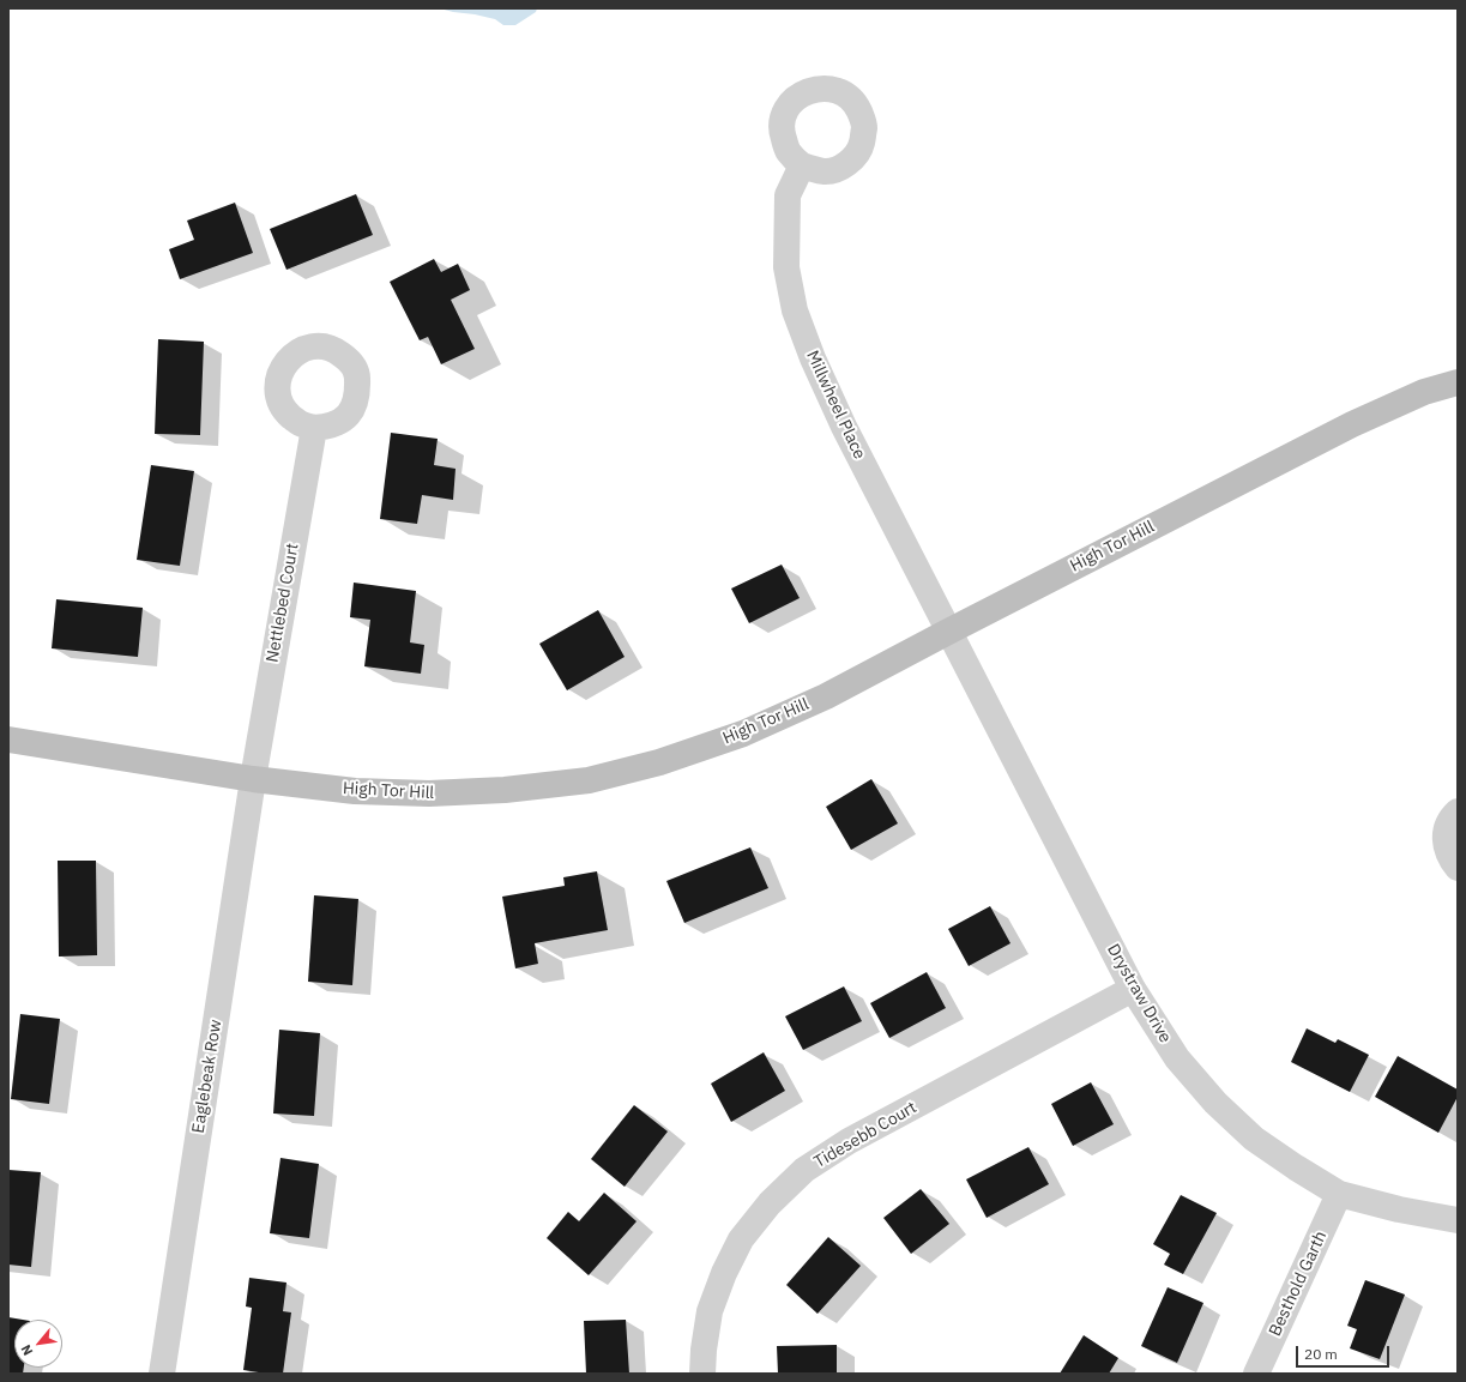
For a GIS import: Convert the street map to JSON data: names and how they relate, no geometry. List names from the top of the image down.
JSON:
{
  "streets": {
    "street": [
      "Millwheel Place",
      "High Tor Hill",
      "Nettlebed Court",
      "Drystraw Drive",
      "Eaglebeak Row",
      "Tidesebb Court",
      "Besthold Garth"
    ]
  },
  "crossings": [
    ["Millwheel Place", "High Tor Hill"],
    ["Millwheel Place", "Drystraw Drive"],
    ["High Tor Hill", "Nettlebed Court"],
    ["High Tor Hill", "Drystraw Drive"],
    ["High Tor Hill", "Eaglebeak Row"],
    ["Nettlebed Court", "Eaglebeak Row"],
    ["Drystraw Drive", "Tidesebb Court"],
    ["Drystraw Drive", "Besthold Garth"]
  ],
  "scale_bar": "20 m",
  "north": "bottom left"
}
